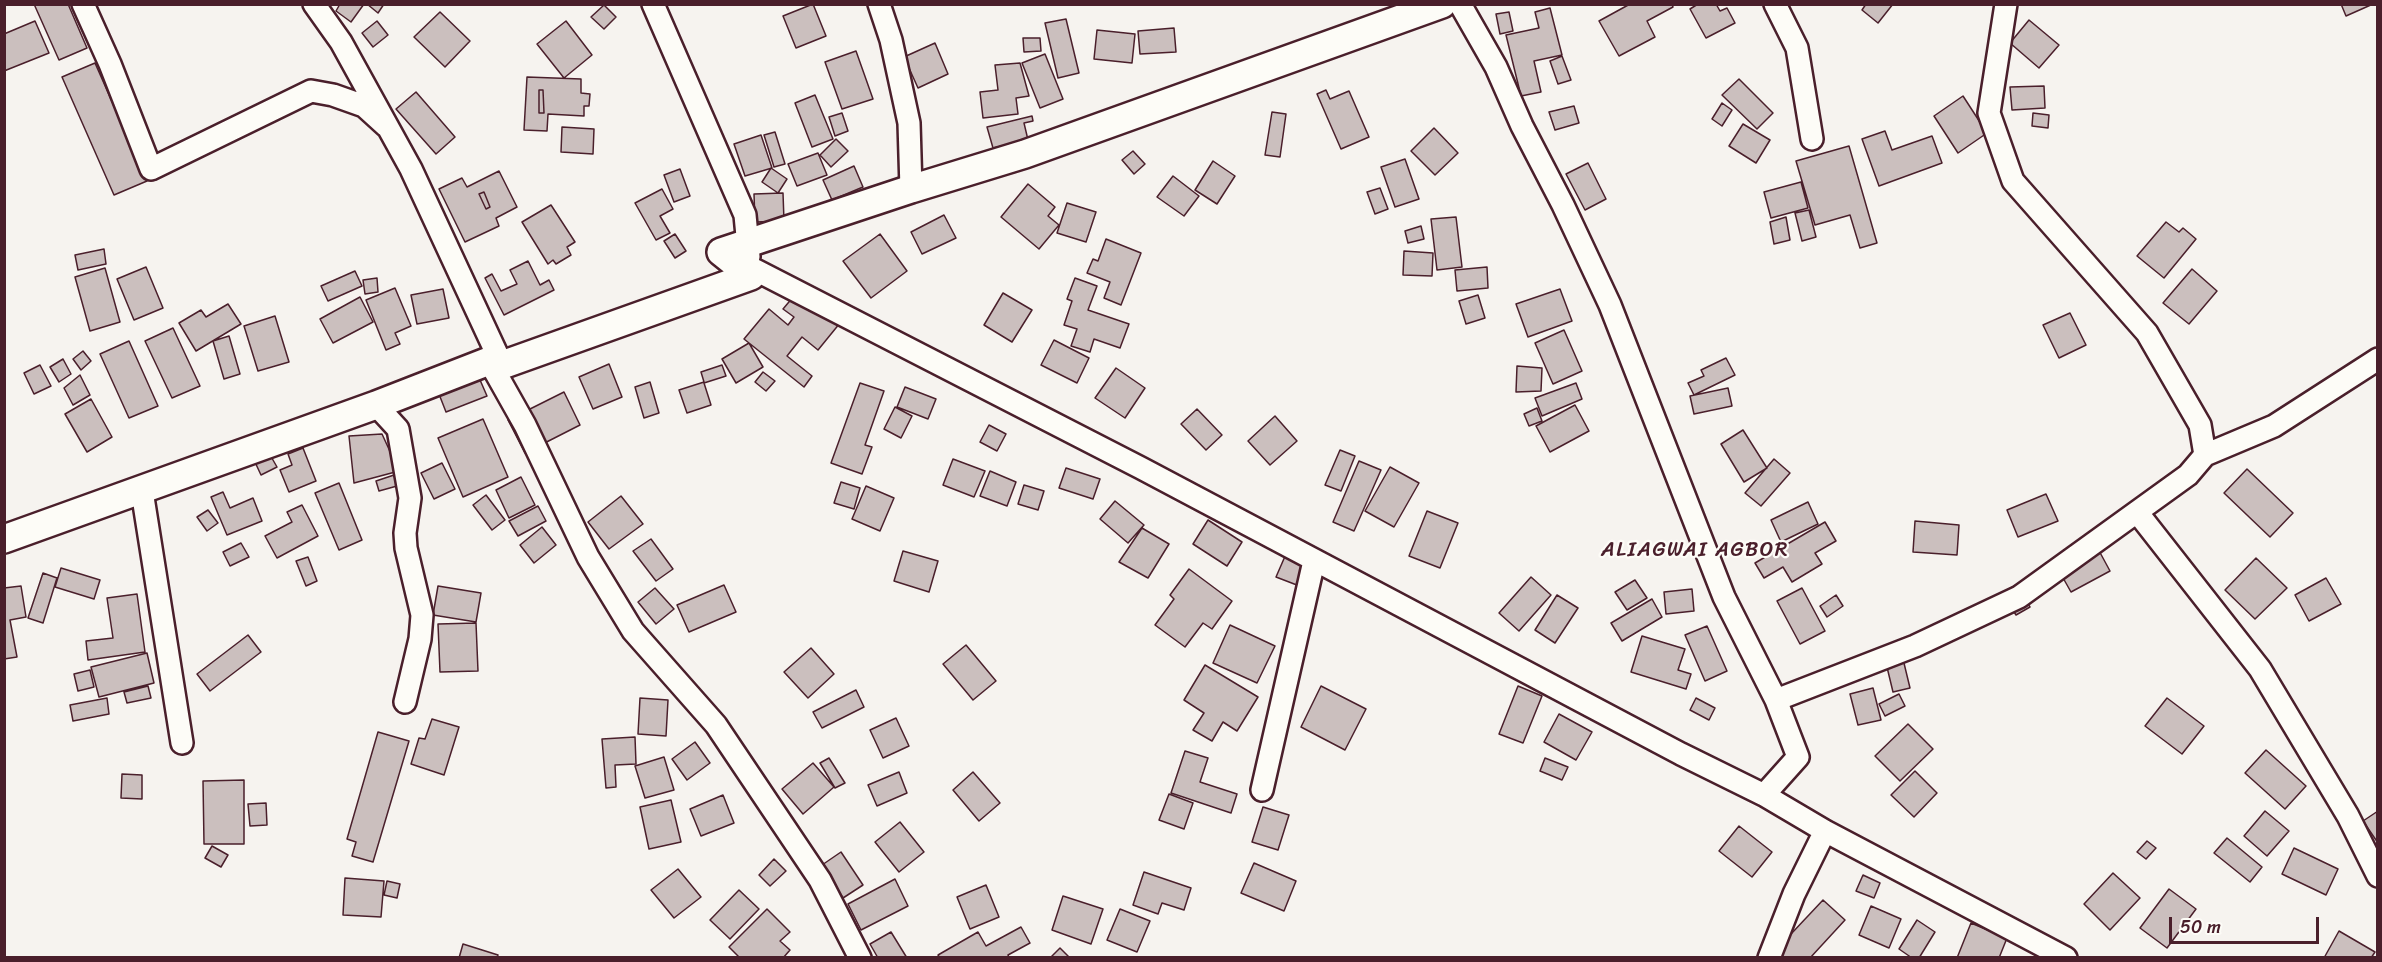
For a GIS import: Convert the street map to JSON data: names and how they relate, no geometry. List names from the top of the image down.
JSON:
{
  "districts": ["ALIAGWAI AGBOR"],
  "scale_bar": "50 m"
}
